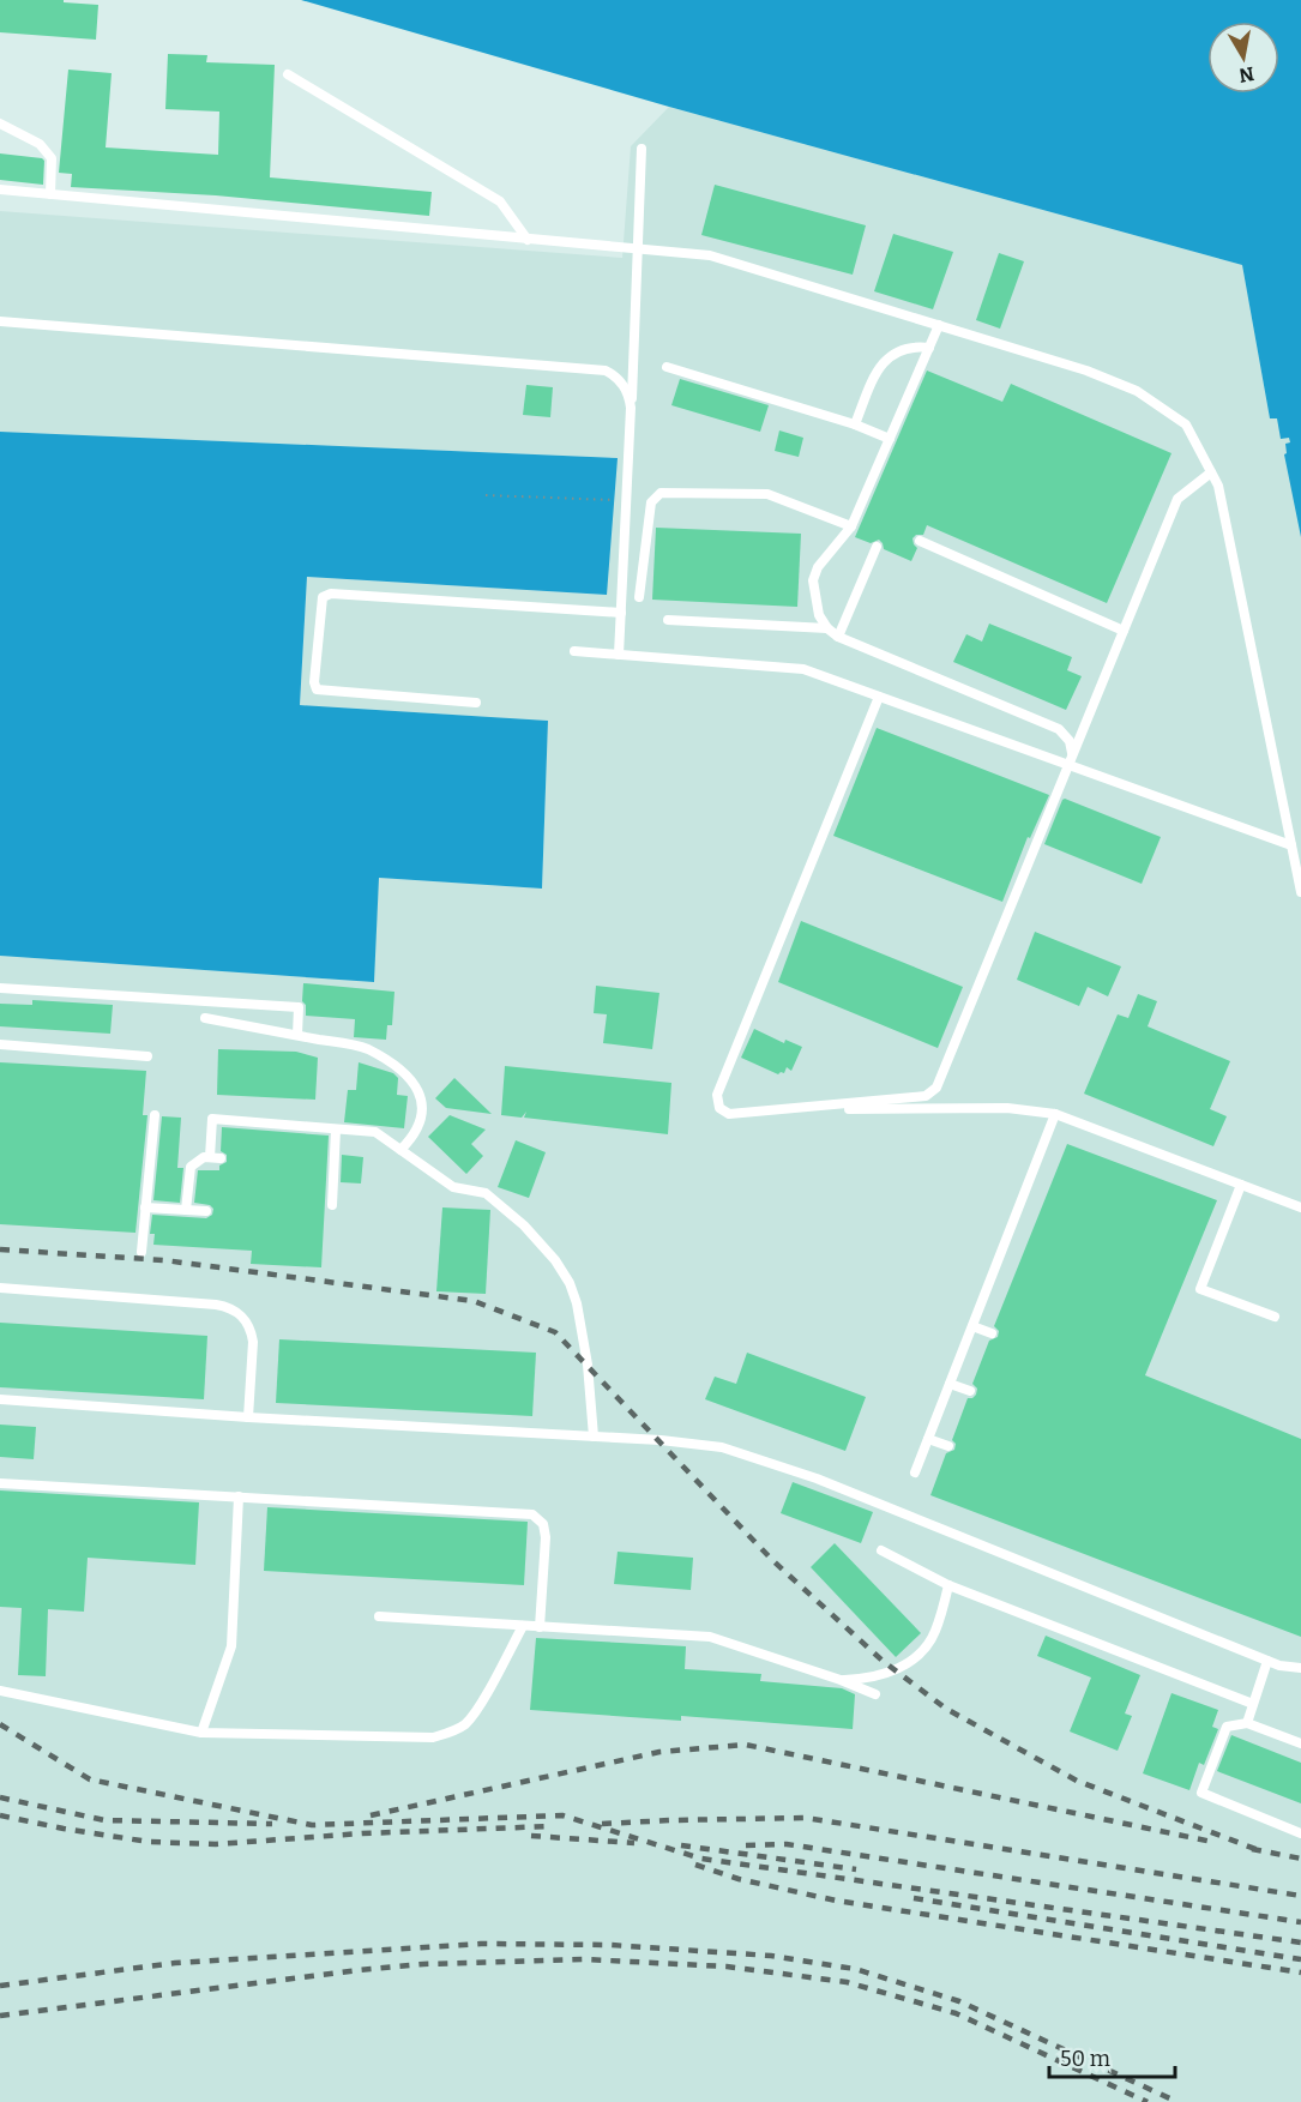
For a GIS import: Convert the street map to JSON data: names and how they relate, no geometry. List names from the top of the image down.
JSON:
{
  "scale_bar": "50 m",
  "north": "bottom"
}
